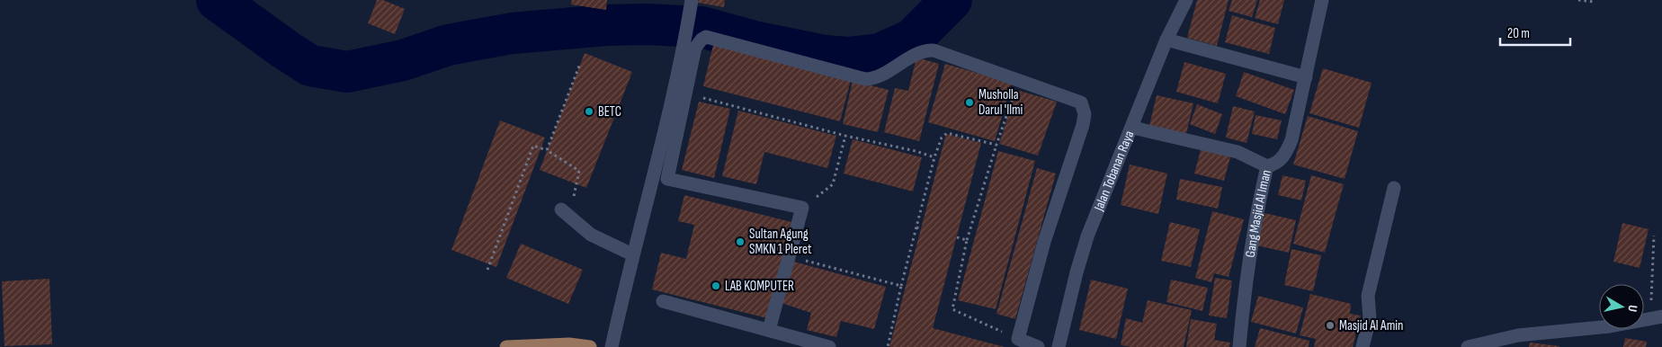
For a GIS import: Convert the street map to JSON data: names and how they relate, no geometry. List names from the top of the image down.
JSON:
{
  "streets": {
    "street": ["Jalan Tobanan Raya", "Gang Masjid Al Iman"]
  },
  "crossings": [
    ["Jalan Tobanan Raya", "Gang Masjid Al Iman"]
  ],
  "places": [
    "Musholla Darul 'Ilmi",
    "BETC",
    "Sultan Agung SMKN 1 Pleret",
    "LAB KOMPUTER",
    "Masjid Al Amin"
  ],
  "scale_bar": "20 m",
  "north": "right"
}
